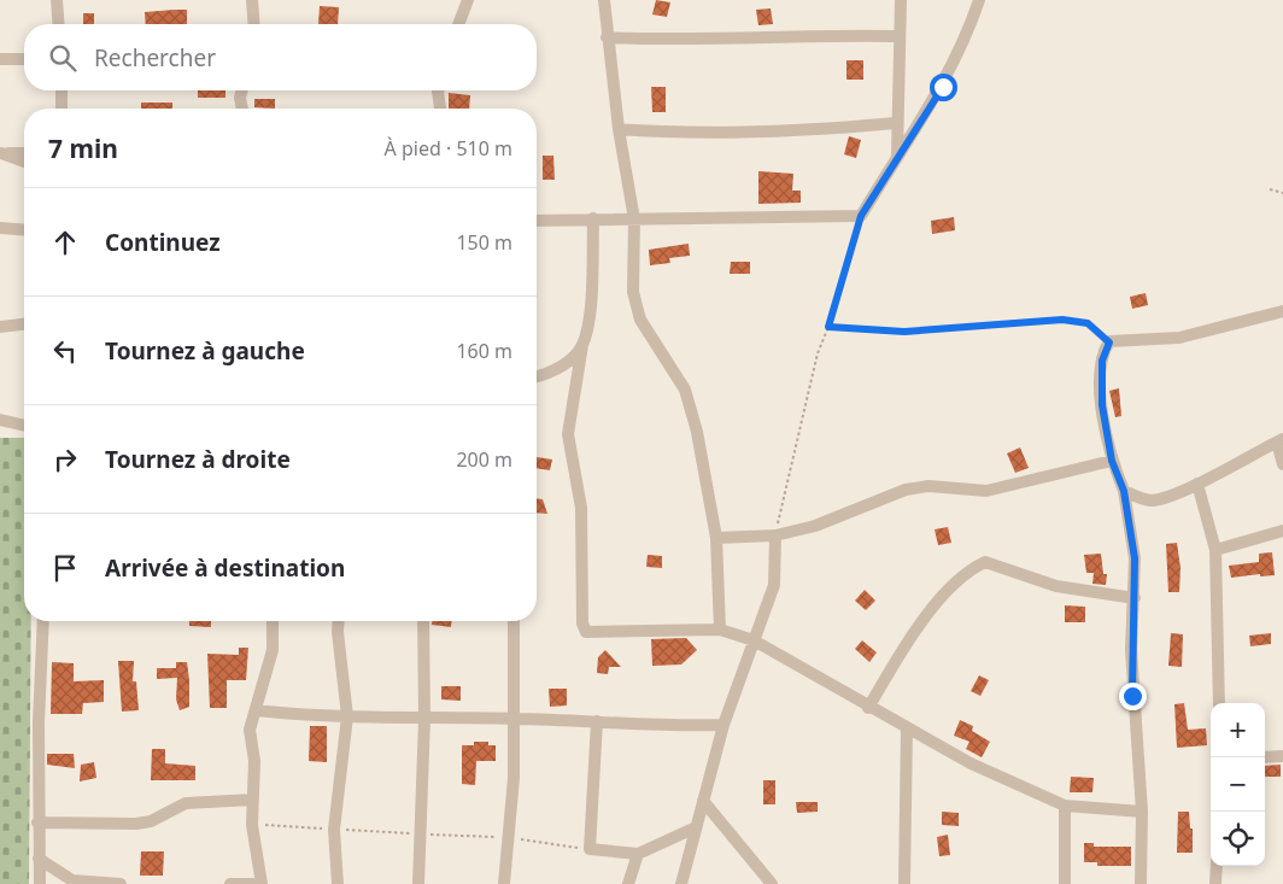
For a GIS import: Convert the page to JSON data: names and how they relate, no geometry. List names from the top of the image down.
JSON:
{
  "page": {
    "search": "Rechercher",
    "heading": ["7 min", "À pied · 510 m"],
    "list": [
      ["Continuez", "150 m"],
      ["Tournez à gauche", "160 m"],
      ["Tournez à droite", "200 m"],
      "Arrivée à destination"
    ],
    "map_buttons": ["+", "−"]
  }
}
